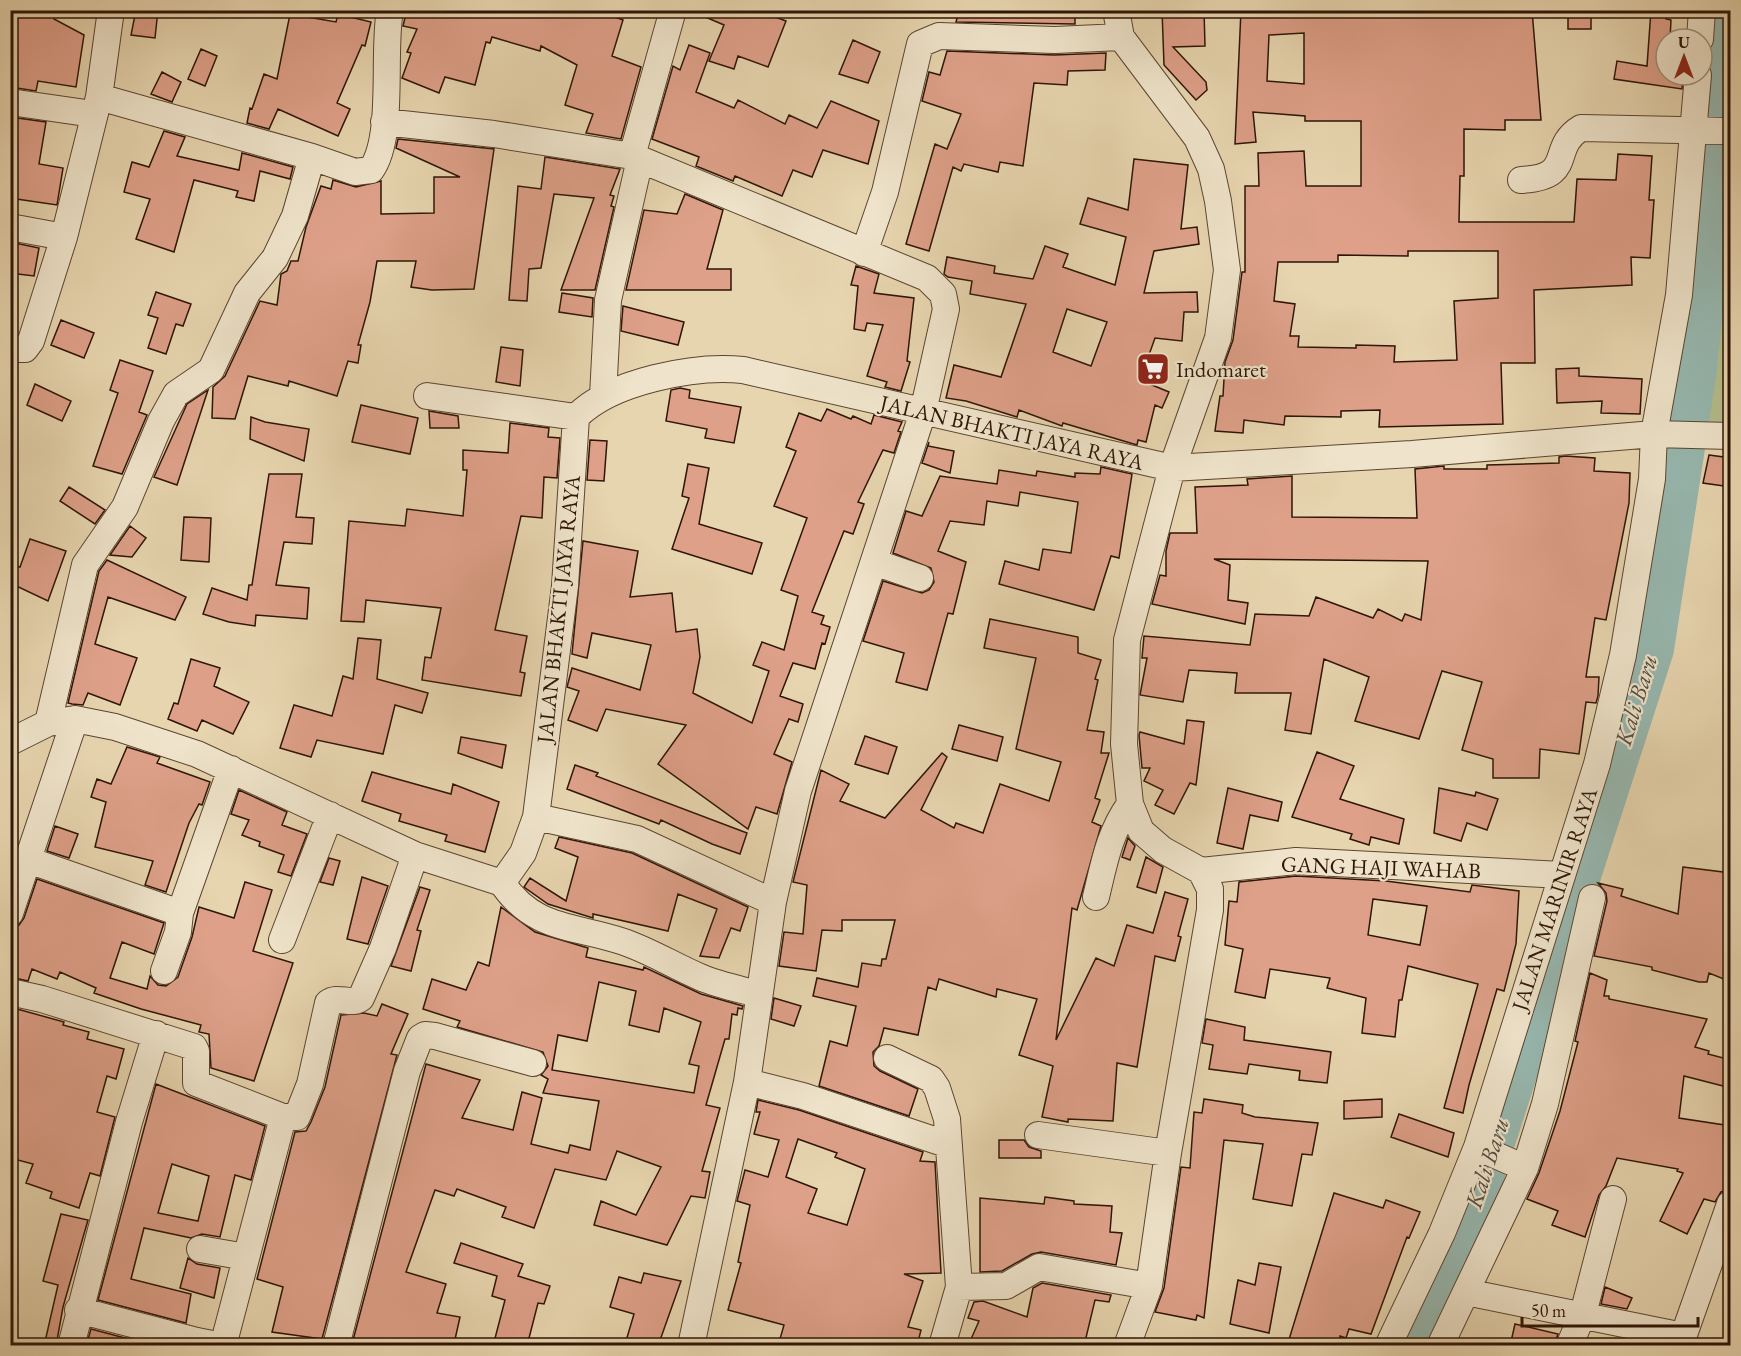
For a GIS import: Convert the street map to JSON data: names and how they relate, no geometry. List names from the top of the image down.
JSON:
{
  "streets": {
    "street": ["JALAN BHAKTI JAYA RAYA", "GANG HAJI WAHAB", "JALAN MARINIR RAYA"]
  },
  "crossings": [
    ["JALAN BHAKTI JAYA RAYA", "JALAN MARINIR RAYA"],
    ["GANG HAJI WAHAB", "JALAN MARINIR RAYA"]
  ],
  "water": ["Kali Baru"],
  "places": {
    "supermarket": ["Indomaret"]
  },
  "scale_bar": "50 m",
  "north": "top"
}
